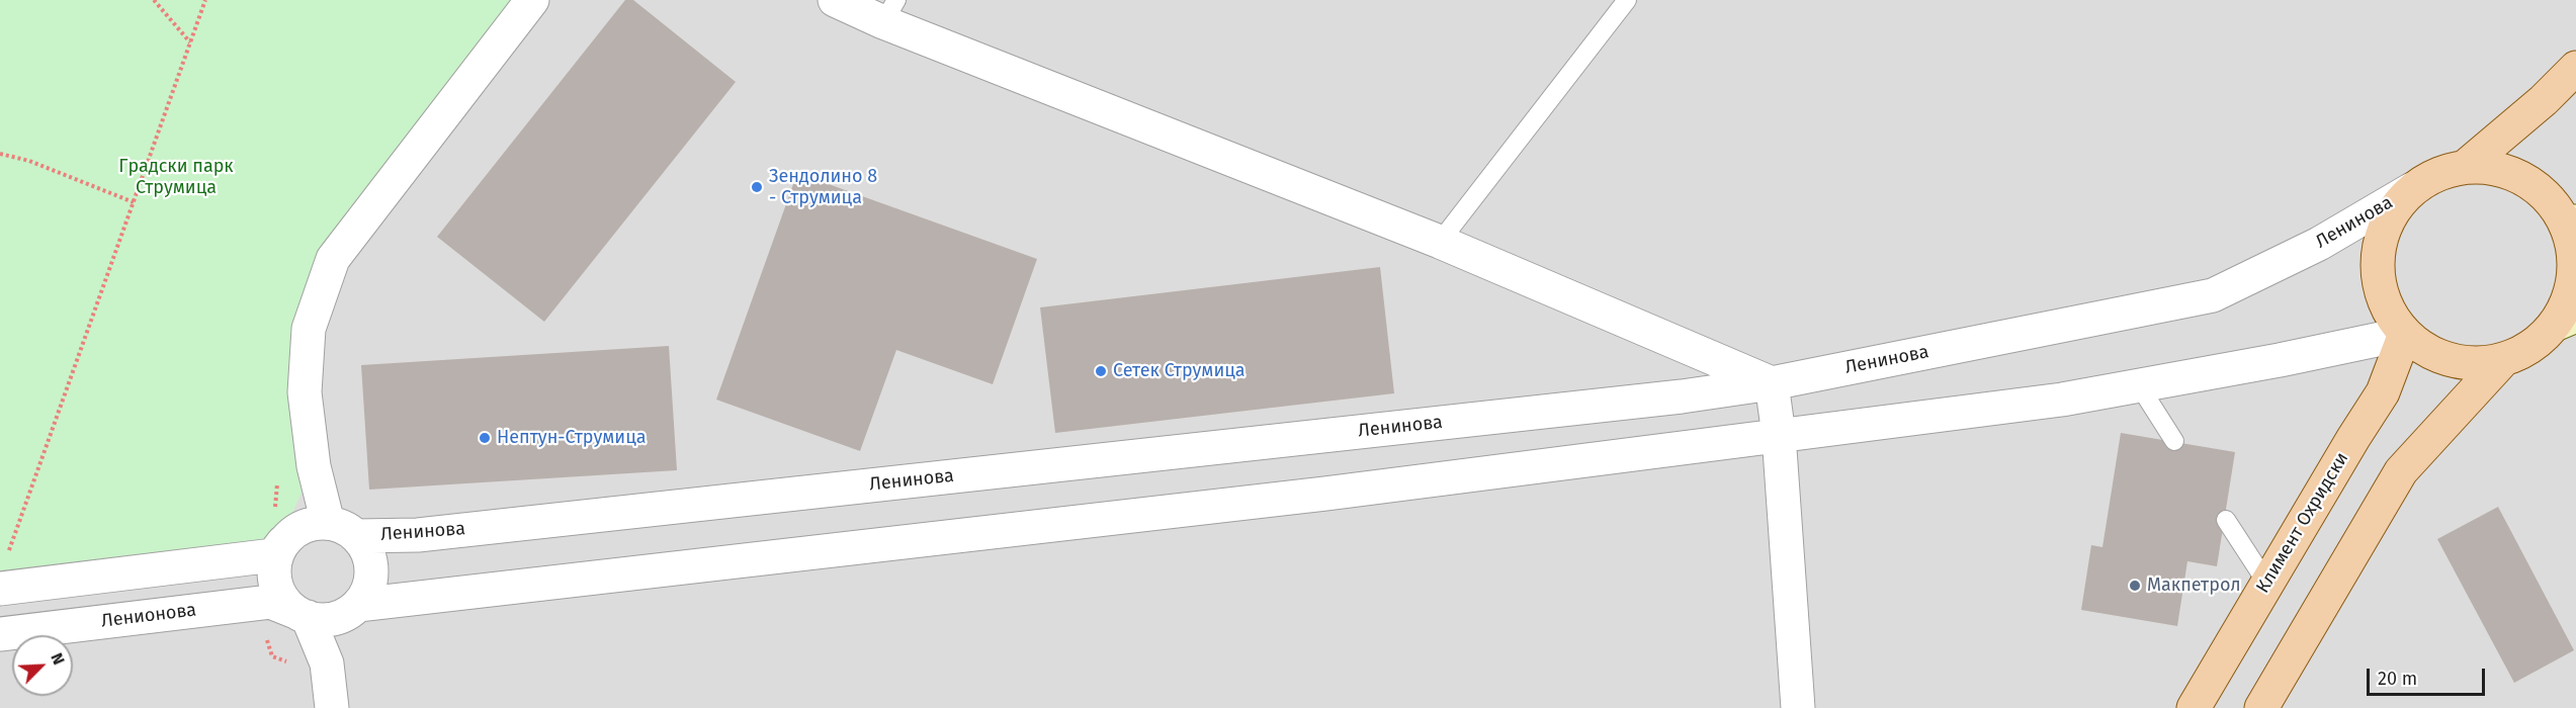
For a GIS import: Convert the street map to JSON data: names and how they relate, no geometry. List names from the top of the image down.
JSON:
{
  "streets": {
    "main road": ["Климент Охридски"],
    "street": ["Ленинова", "Ленионова"]
  },
  "crossings": [
    ["Ленинова", "Климент Охридски"],
    ["Ленинова", "Ленионова"]
  ],
  "parks": ["Градски парк Струмица"],
  "places": [
    "Зендолино 8 - Струмица",
    "Сетек Струмица",
    "Нептун-Струмица",
    "Макпетрол"
  ],
  "scale_bar": "20 m",
  "north": "top right"
}
